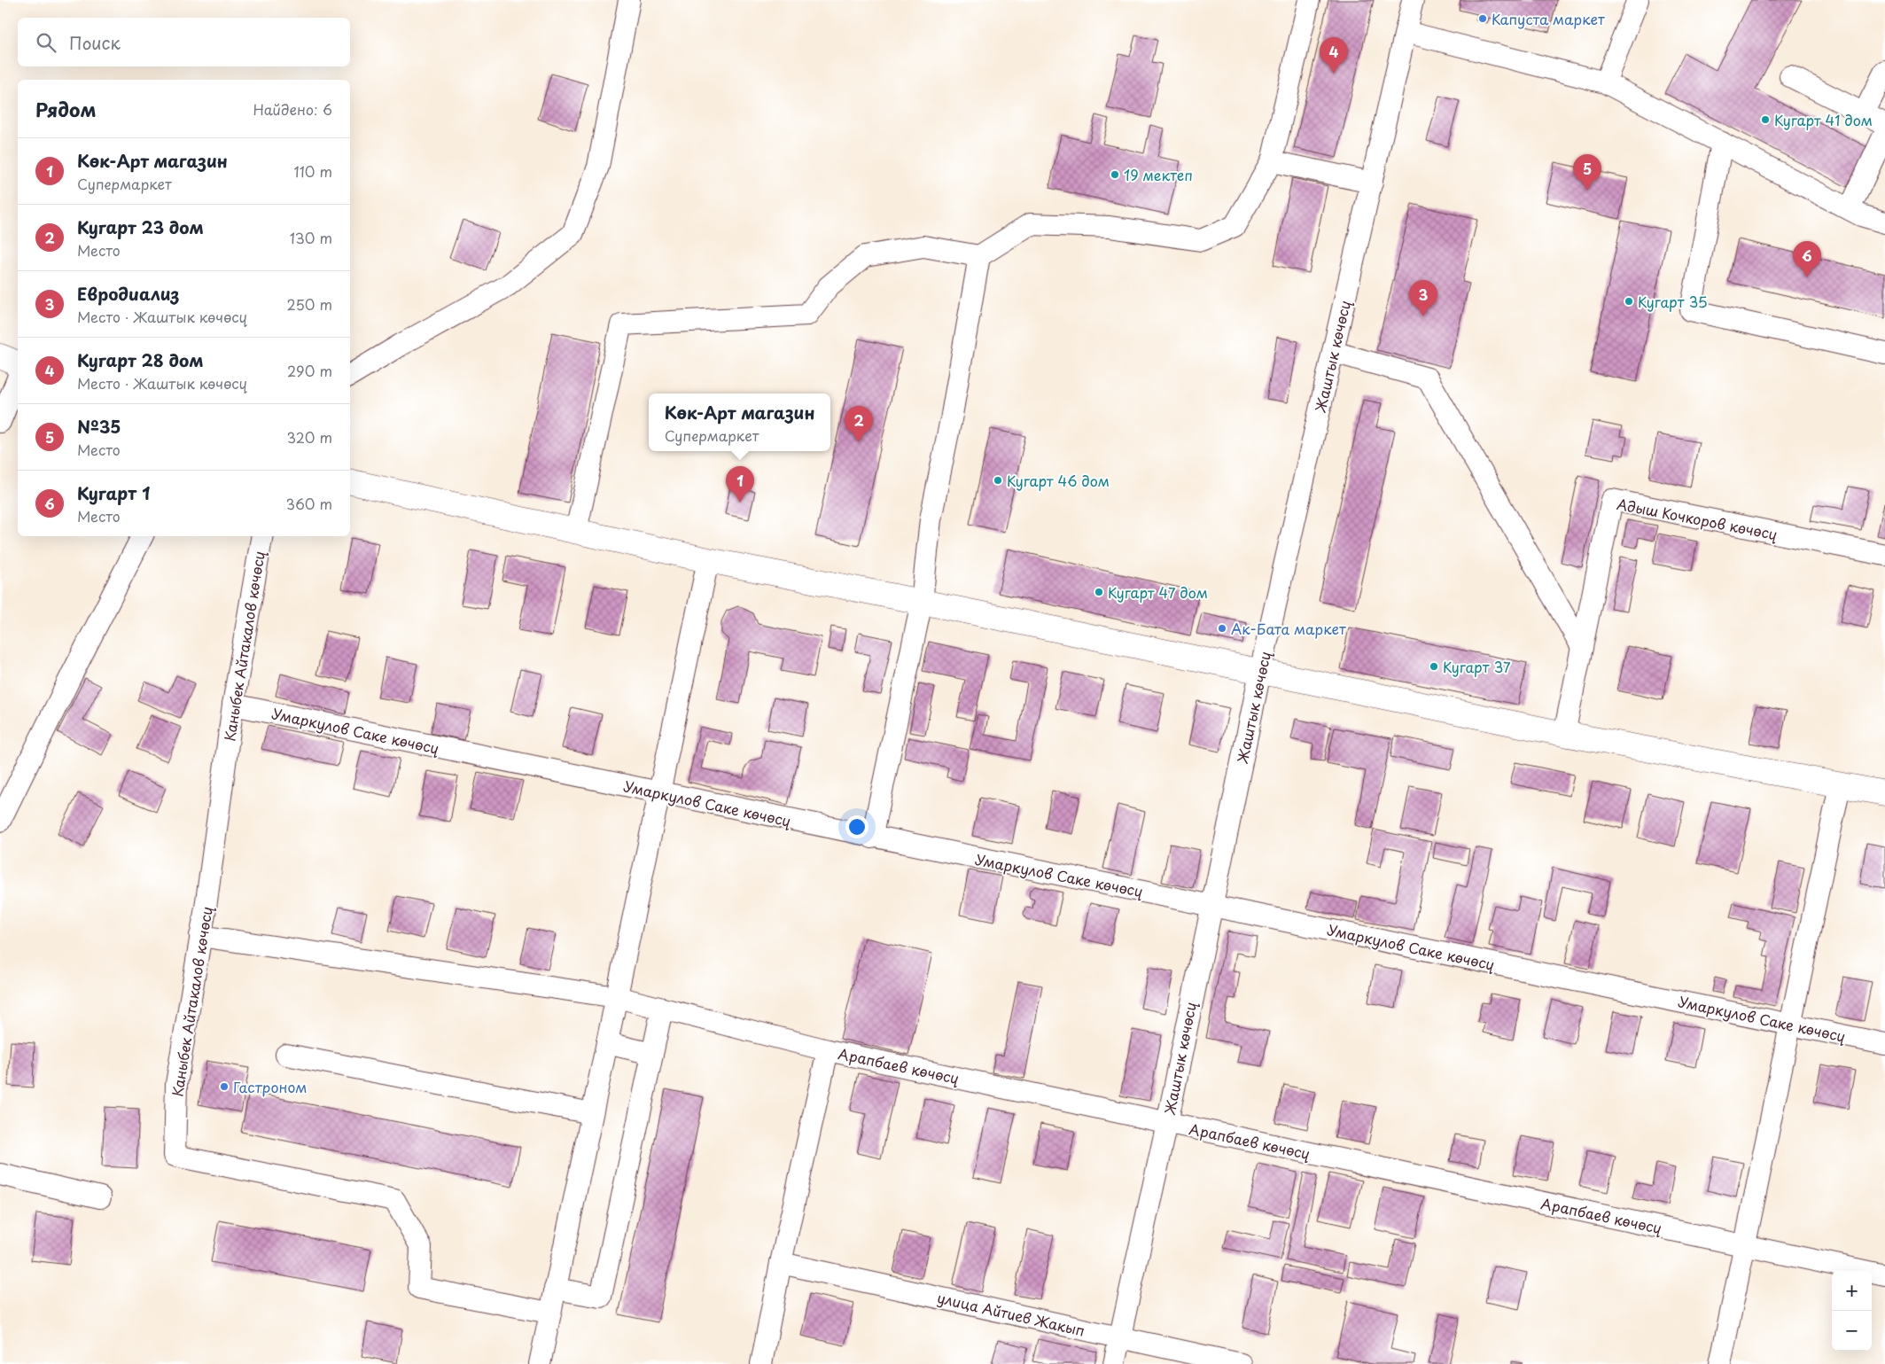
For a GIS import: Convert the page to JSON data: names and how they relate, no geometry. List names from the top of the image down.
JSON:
{
  "streets": {
    "street": [
      "Жаштык көчөсү",
      "Адыш Кочкоров көчөсү",
      "Каныбек Айтакалов көчөсү",
      "Умаркулов Саке көчөсү",
      "Арапбаев көчөсү",
      "улица Айтиев Жакып"
    ]
  },
  "crossings": [
    ["Жаштык көчөсү", "Умаркулов Саке көчөсү"],
    ["Жаштык көчөсү", "Арапбаев көчөсү"],
    ["Жаштык көчөсү", "улица Айтиев Жакып"],
    ["Каныбек Айтакалов көчөсү", "Умаркулов Саке көчөсү"],
    ["Каныбек Айтакалов көчөсү", "Арапбаев көчөсү"]
  ],
  "places": [
    "Капуста маркет",
    "Кугарт 41 дом",
    "19 мектеп",
    "Кугарт 35",
    "Кугарт 46 дом",
    "Кугарт 47 дом",
    "Ак-Бата маркет",
    "Кугарт 37",
    "Гастроном"
  ],
  "page": {
    "search": "Поиск",
    "pins": [
      "4",
      "5",
      "6",
      "3",
      "2",
      "1"
    ],
    "heading": ["Рядом", "Найдено: 6"],
    "list": [
      {
        "mark": "1",
        "name": "Көк-Арт магазин",
        "note": "Супермаркет",
        "value": "110 m"
      },
      {
        "mark": "2",
        "name": "Кугарт 23 дом",
        "note": "Место",
        "value": "130 m"
      },
      {
        "mark": "3",
        "name": "Евродиализ",
        "note": "Место · Жаштык көчөсү",
        "value": "250 m"
      },
      {
        "mark": "4",
        "name": "Кугарт 28 дом",
        "note": "Место · Жаштык көчөсү",
        "value": "290 m"
      },
      {
        "mark": "5",
        "name": "№35",
        "note": "Место",
        "value": "320 m"
      },
      {
        "mark": "6",
        "name": "Кугарт 1",
        "note": "Место",
        "value": "360 m"
      }
    ],
    "popup": ["Көк-Арт магазин", "Супермаркет"],
    "map_buttons": ["+", "−"]
  }
}
